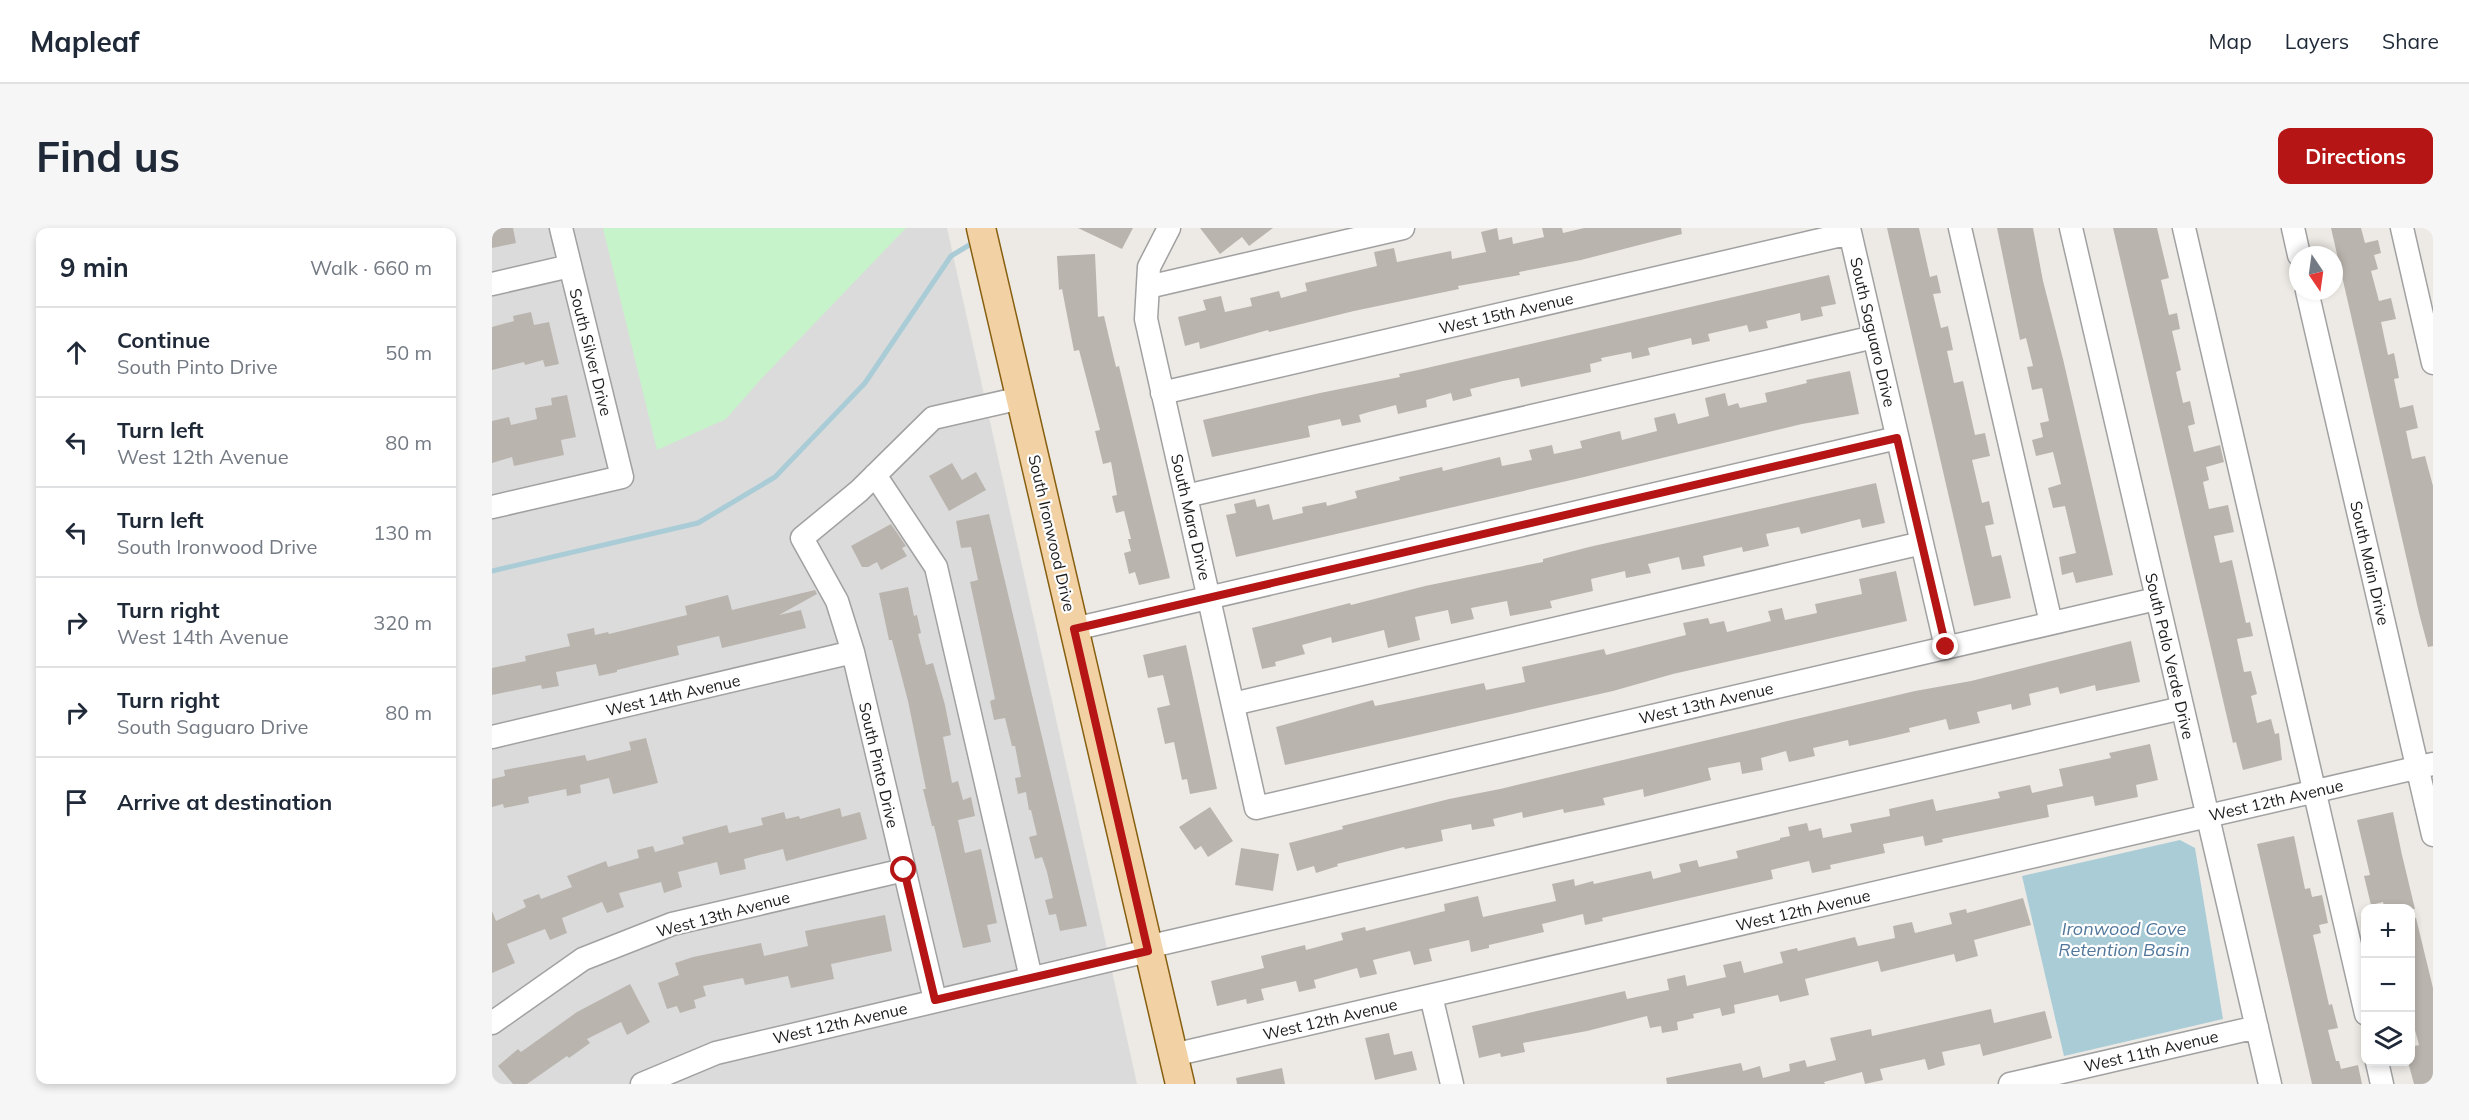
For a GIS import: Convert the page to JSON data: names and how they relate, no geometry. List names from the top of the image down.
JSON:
{
  "streets": {
    "main road": ["South Ironwood Drive"],
    "street": [
      "West 15th Avenue",
      "South Saguaro Drive",
      "South Silver Drive",
      "South Mara Drive",
      "South Main Drive",
      "South Palo Verde Drive",
      "West 14th Avenue",
      "West 13th Avenue",
      "South Pinto Drive",
      "West 12th Avenue",
      "West 11th Avenue"
    ]
  },
  "crossings": [
    ["West 15th Avenue", "South Saguaro Drive"],
    ["West 15th Avenue", "South Mara Drive"],
    ["South Saguaro Drive", "West 13th Avenue"],
    ["South Mara Drive", "West 13th Avenue"],
    ["South Ironwood Drive", "West 12th Avenue"],
    ["South Main Drive", "West 12th Avenue"],
    ["South Palo Verde Drive", "West 13th Avenue"],
    ["South Palo Verde Drive", "West 12th Avenue"],
    ["South Palo Verde Drive", "West 11th Avenue"],
    ["West 14th Avenue", "South Pinto Drive"],
    ["West 13th Avenue", "South Pinto Drive"],
    ["South Pinto Drive", "West 12th Avenue"]
  ],
  "water": ["Ironwood Cove Retention Basin"],
  "north": "bottom",
  "page": {
    "header": "Mapleaf",
    "nav": ["Map", "Layers", "Share"],
    "buttons": "Directions",
    "title": "Find us",
    "heading": ["9 min", "Walk · 660 m"],
    "list": [
      ["Continue", "South Pinto Drive", "50 m"],
      ["Turn left", "West 12th Avenue", "80 m"],
      ["Turn left", "South Ironwood Drive", "130 m"],
      ["Turn right", "West 14th Avenue", "320 m"],
      ["Turn right", "South Saguaro Drive", "80 m"],
      "Arrive at destination"
    ],
    "map_buttons": ["+", "−"]
  }
}
